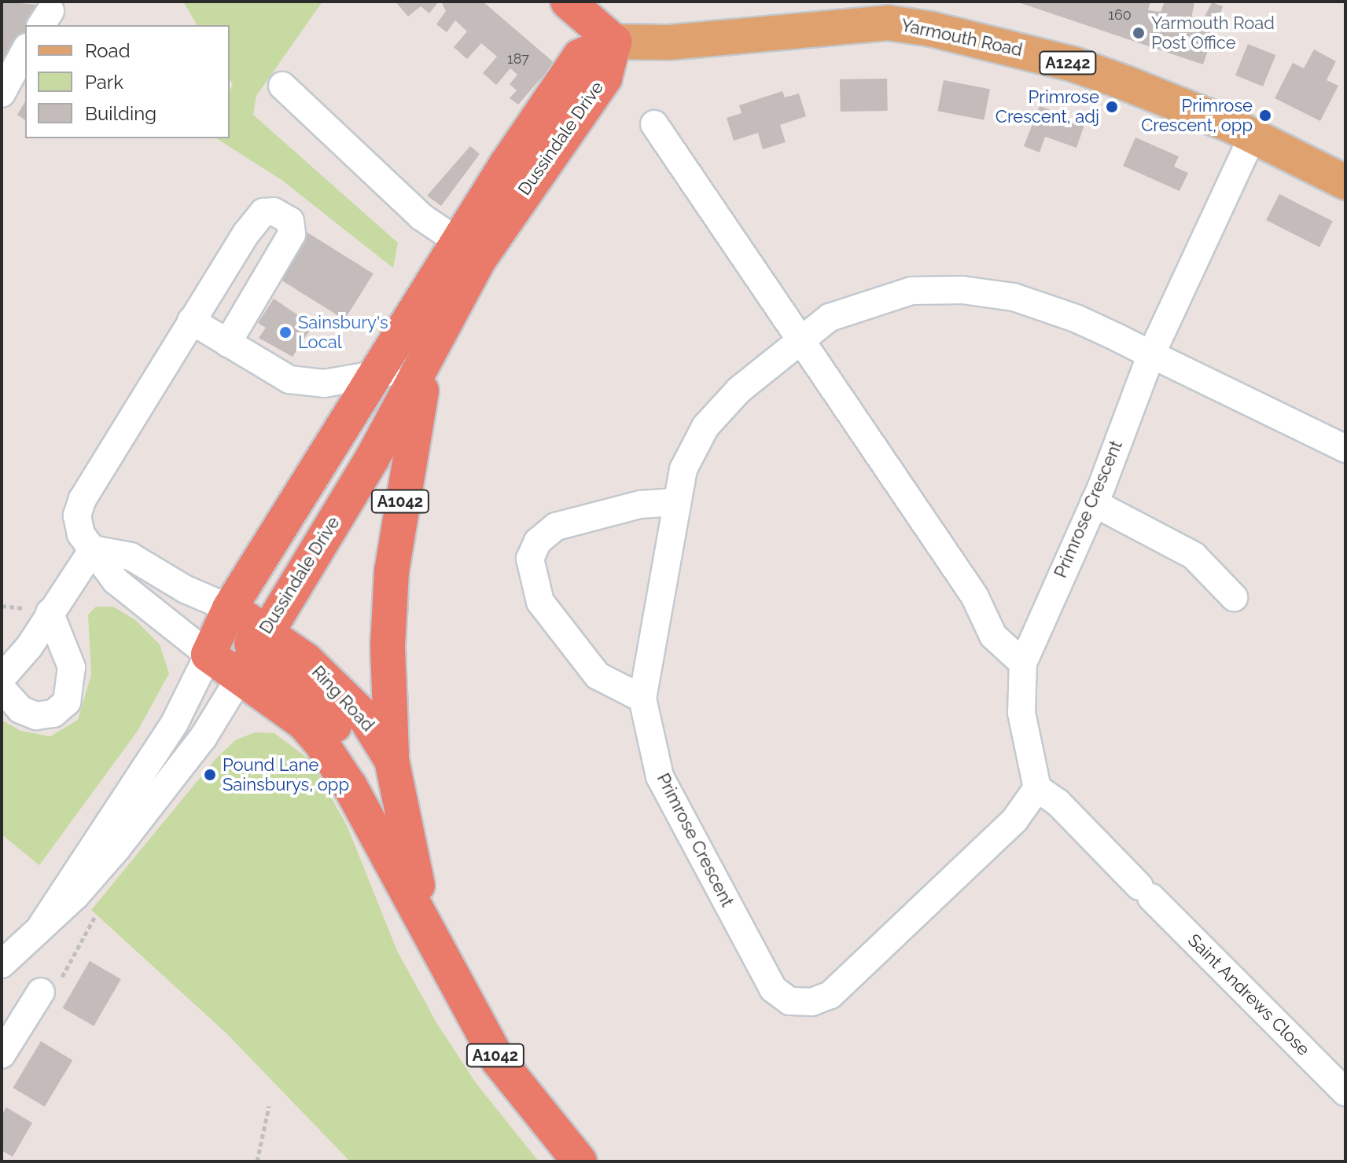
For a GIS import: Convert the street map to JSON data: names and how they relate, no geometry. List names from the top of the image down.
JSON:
{
  "streets": {
    "highway": ["Dussindale Drive", "A1042", "Ring Road"],
    "main road": ["Yarmouth Road", "A1242"],
    "street": ["Primrose Crescent", "Saint Andrews Close"]
  },
  "crossings": [
    ["Yarmouth Road", "Dussindale Drive"],
    ["Yarmouth Road", "Primrose Crescent"],
    ["Dussindale Drive", "A1042"],
    ["Dussindale Drive", "Ring Road"],
    ["A1042", "Ring Road"],
    ["Primrose Crescent", "Saint Andrews Close"]
  ],
  "places": [
    "Yarmouth Road Post Office",
    "Primrose Crescent, adj",
    "Primrose Crescent, opp",
    "Sainsbury's Local",
    "Pound Lane Sainsburys, opp"
  ],
  "house_numbers": ["160", "187"],
  "legend": ["Road", "Park", "Building"]
}
